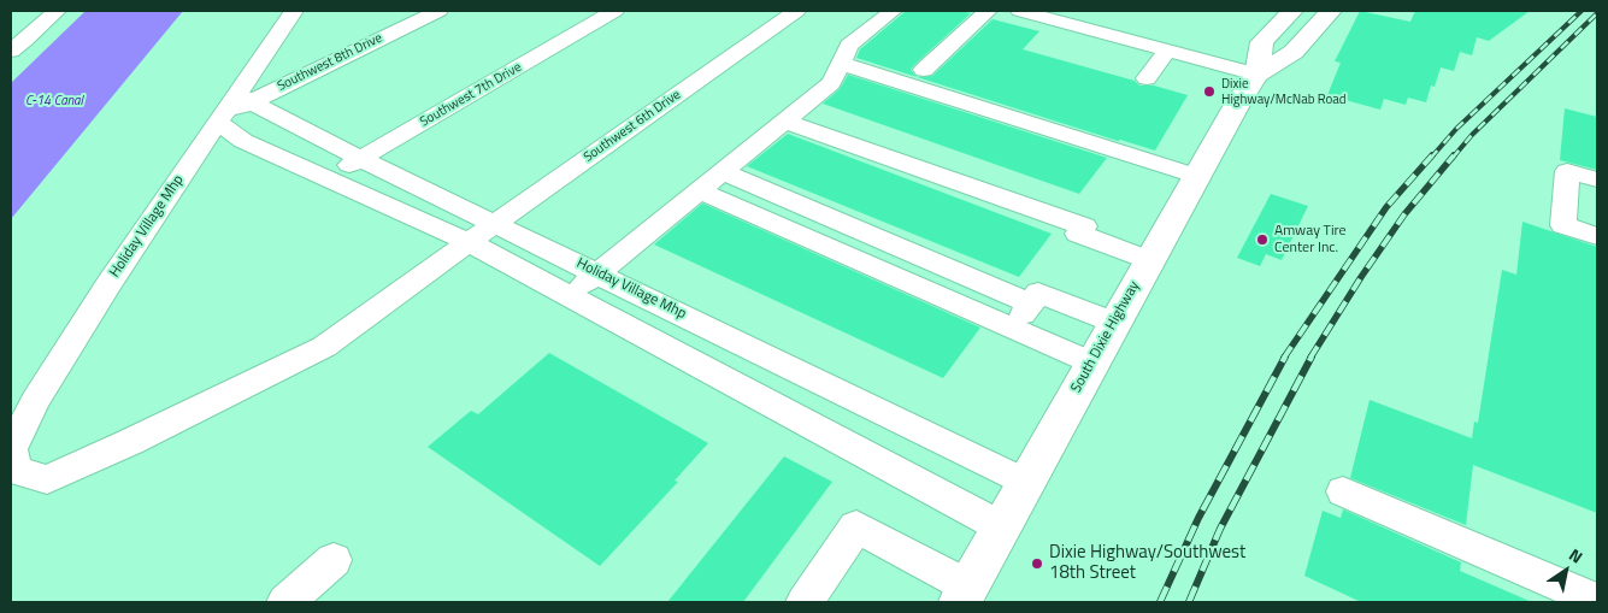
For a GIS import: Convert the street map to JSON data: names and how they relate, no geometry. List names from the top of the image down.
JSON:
{
  "streets": {
    "main road": ["South Dixie Highway"],
    "street": [
      "Southwest 8th Drive",
      "Southwest 7th Drive",
      "Southwest 6th Drive",
      "Holiday Village Mhp"
    ]
  },
  "crossings": [
    ["Southwest 8th Drive", "Holiday Village Mhp"],
    ["Southwest 7th Drive", "Holiday Village Mhp"],
    ["Southwest 6th Drive", "Holiday Village Mhp"],
    ["Holiday Village Mhp", "South Dixie Highway"]
  ],
  "water": ["C-14 Canal"],
  "places": ["Dixie Highway/McNab Road", "Amway Tire Center Inc.", "Dixie Highway/Southwest 18th Street"],
  "north": "top right"
}
